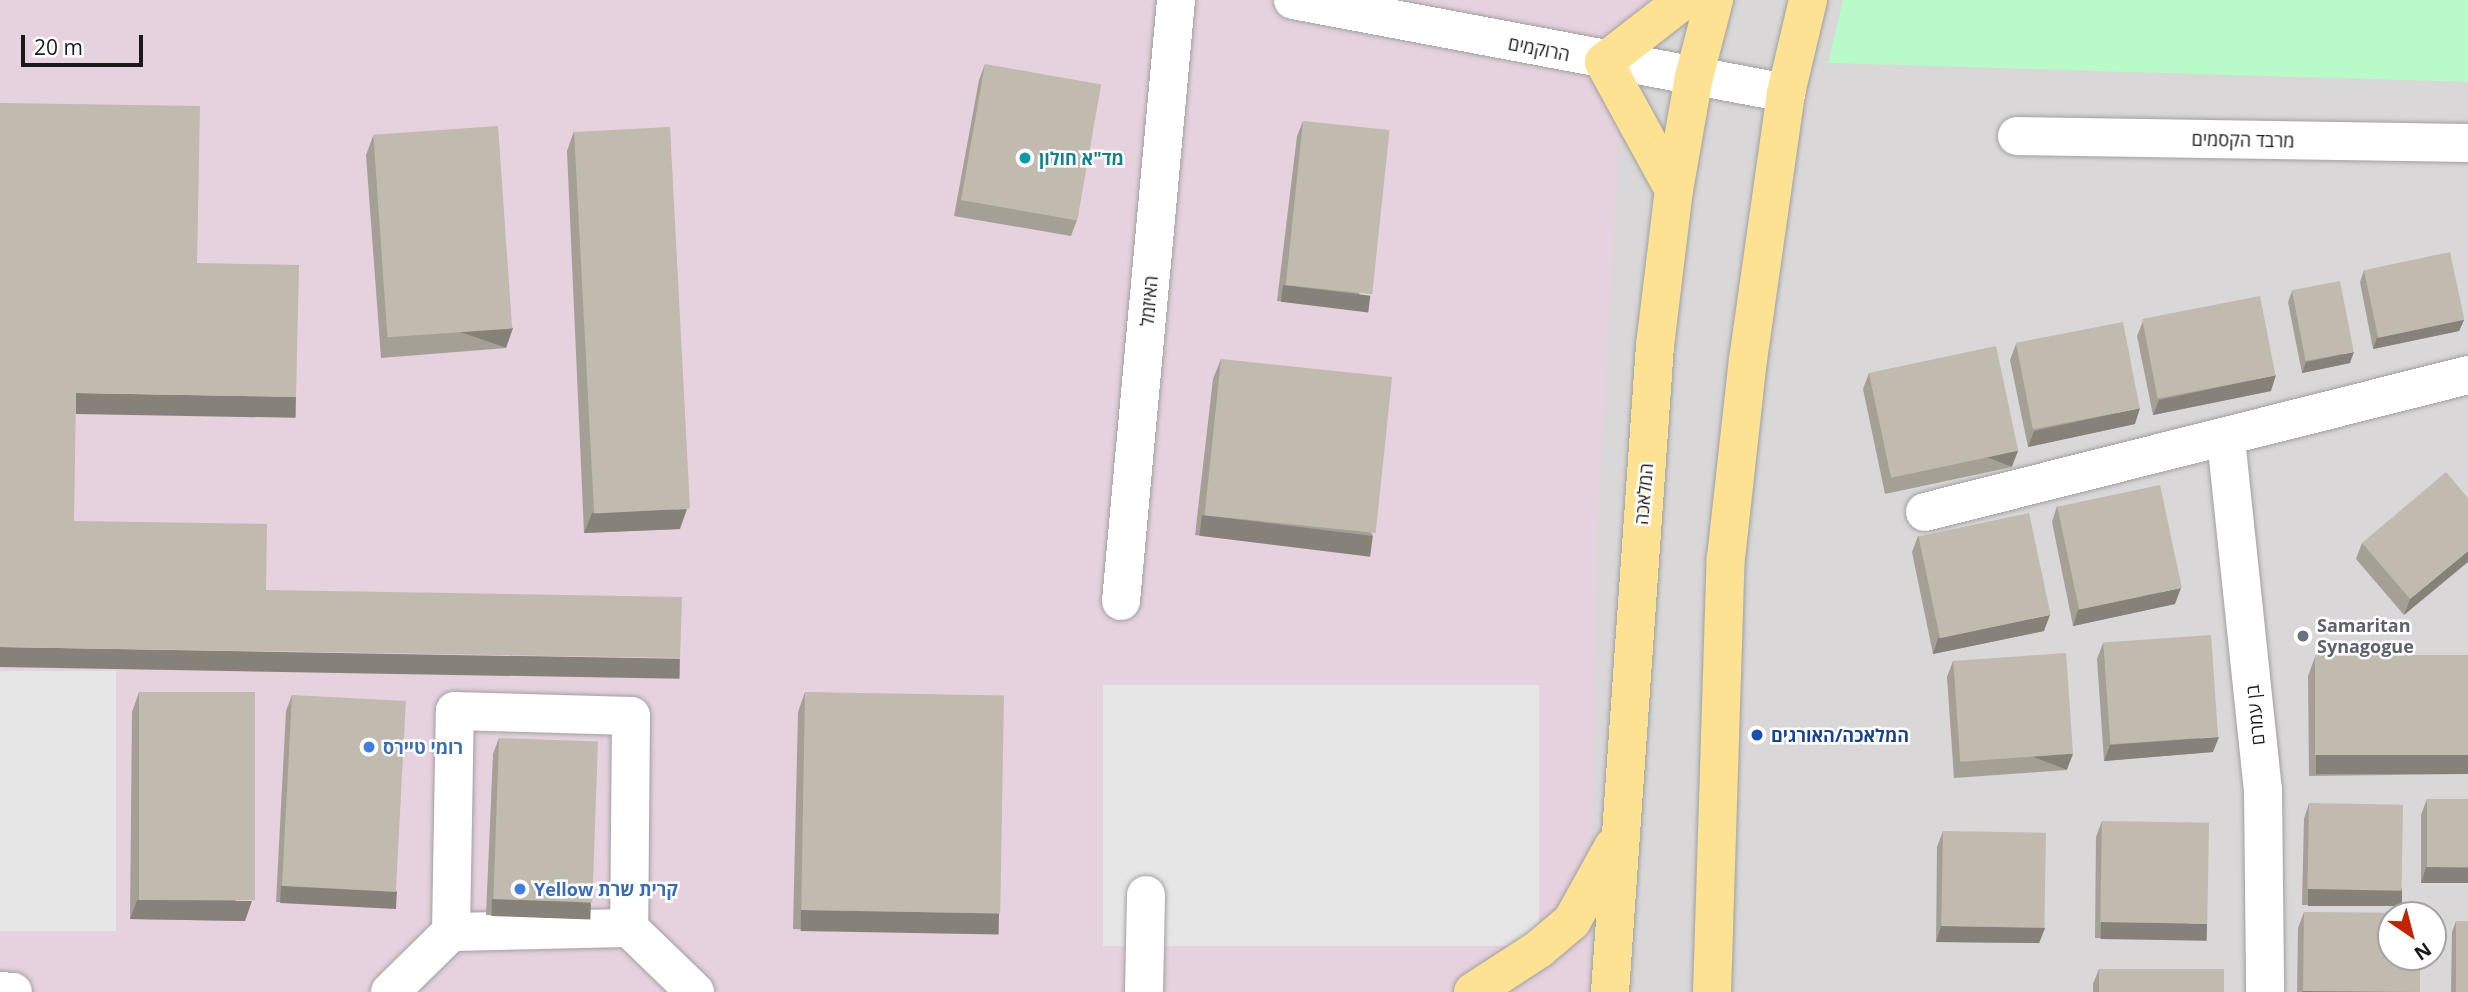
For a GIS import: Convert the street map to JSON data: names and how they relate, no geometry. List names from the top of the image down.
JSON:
{
  "streets": {
    "main road": ["המלאכה"],
    "street": [
      "הרוקמים",
      "מרבד הקסמים",
      "האיזמל",
      "בן עמרם"
    ]
  },
  "crossings": [
    ["הרוקמים", "המלאכה"]
  ],
  "places": [
    "מד\"א חולון",
    "Samaritan Synagogue",
    "המלאכה/האורגים",
    "רומי טיירס",
    "Yellow קרית שרת"
  ],
  "scale_bar": "20 m",
  "north": "bottom right"
}
